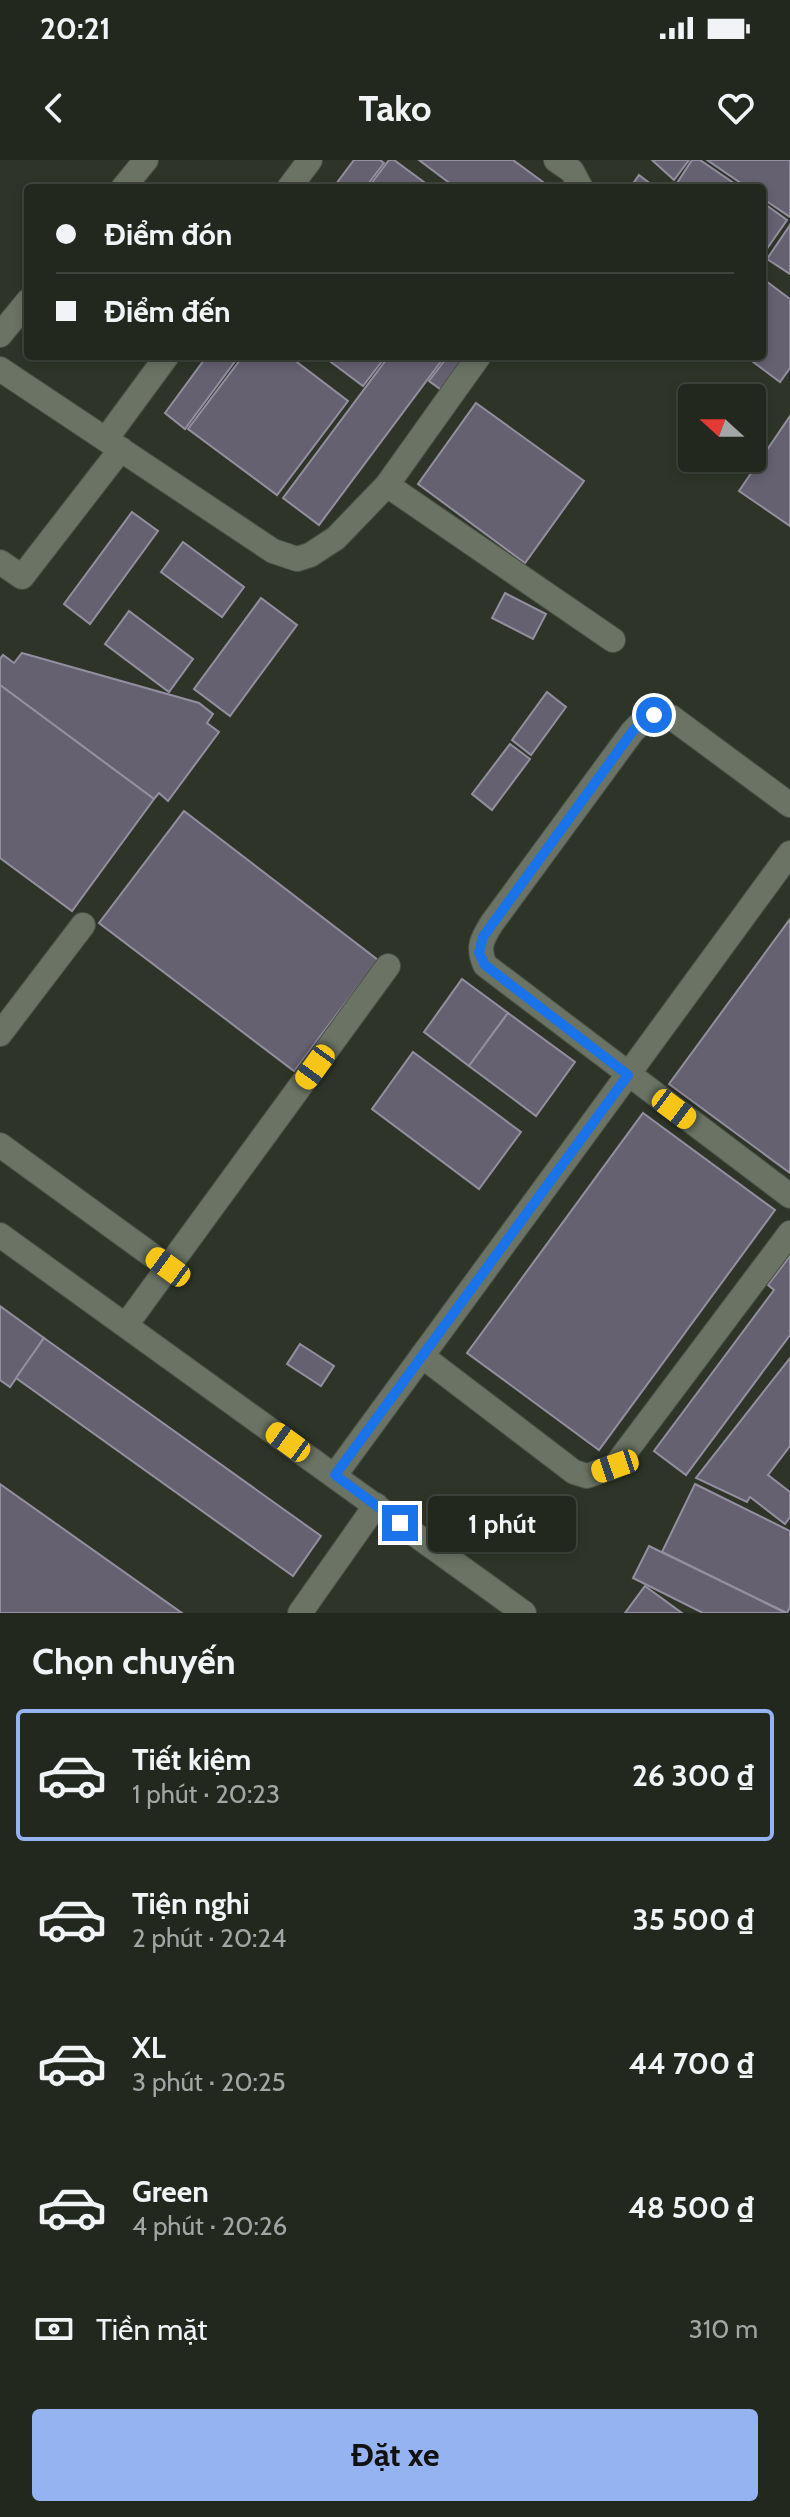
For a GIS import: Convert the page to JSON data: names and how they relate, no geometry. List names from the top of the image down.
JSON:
{
  "north": "left",
  "page": {
    "status": "20:21",
    "header": "Tako",
    "banner": ["Điểm đón", "Điểm đến"],
    "bubble": "1 phút",
    "heading": "Chọn chuyến",
    "list": [
      {
        "name": "Tiết kiệm",
        "note": "1 phút · 20:23",
        "value": "26 300 ₫"
      },
      {
        "name": "Tiện nghi",
        "note": "2 phút · 20:24",
        "value": "35 500 ₫"
      },
      {
        "name": "XL",
        "note": "3 phút · 20:25",
        "value": "44 700 ₫"
      },
      {
        "name": "Green",
        "note": "4 phút · 20:26",
        "value": "48 500 ₫"
      }
    ],
    "pay": ["Tiền mặt", "310 m"],
    "buttons": "Đặt xe"
  }
}
